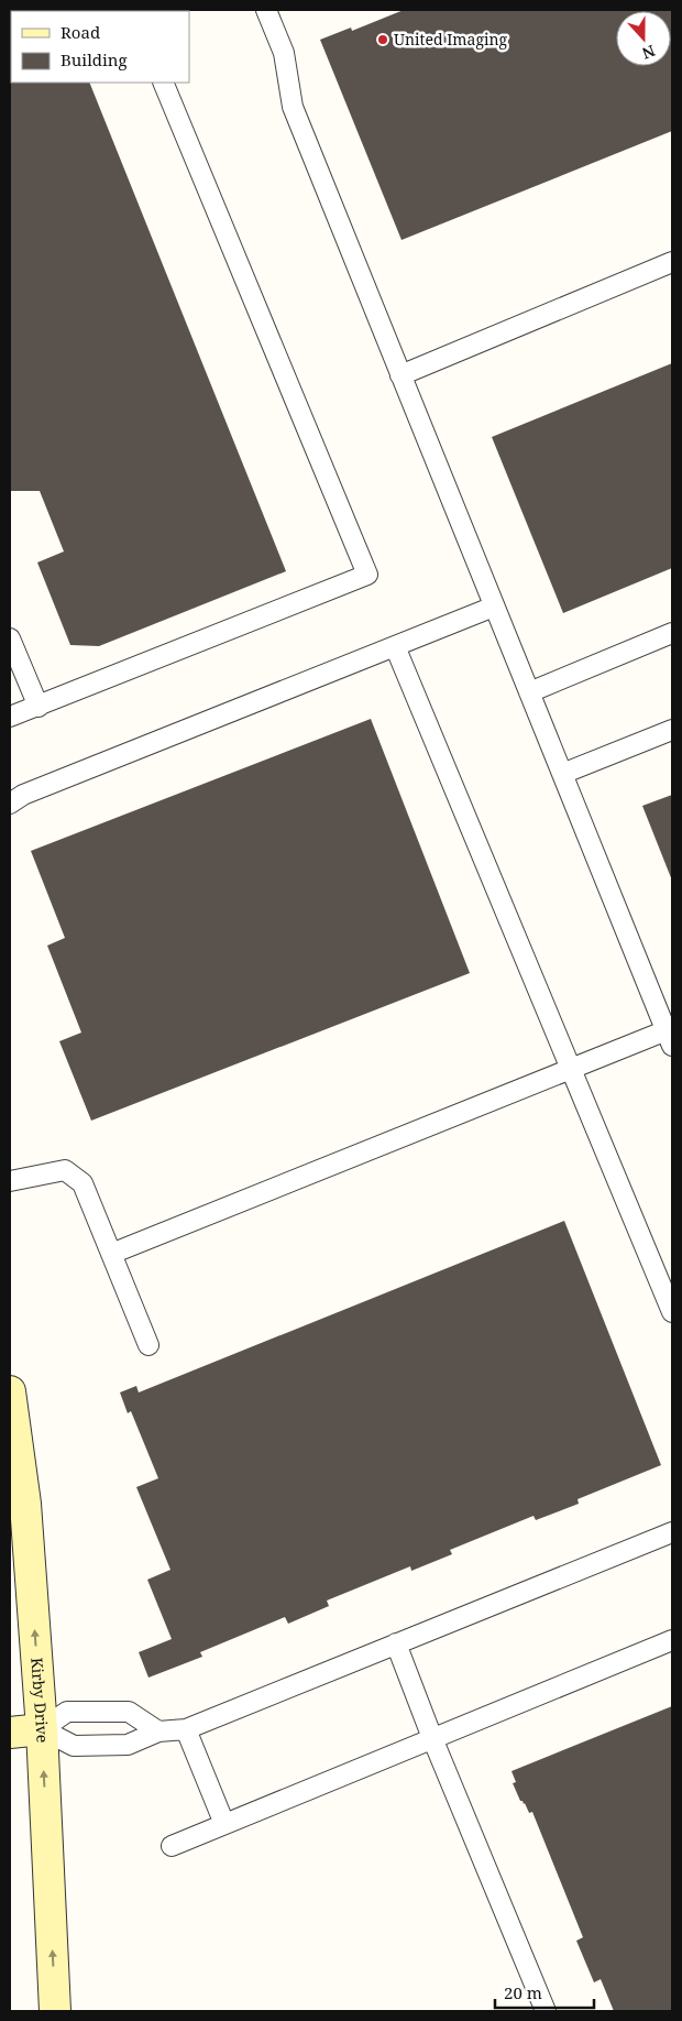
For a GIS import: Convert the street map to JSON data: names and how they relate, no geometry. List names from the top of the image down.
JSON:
{
  "streets": {
    "main road": ["Kirby Drive"]
  },
  "one_way": ["Kirby Drive"],
  "places": ["United Imaging"],
  "legend": ["Road", "Building"],
  "scale_bar": "20 m",
  "north": "bottom"
}
